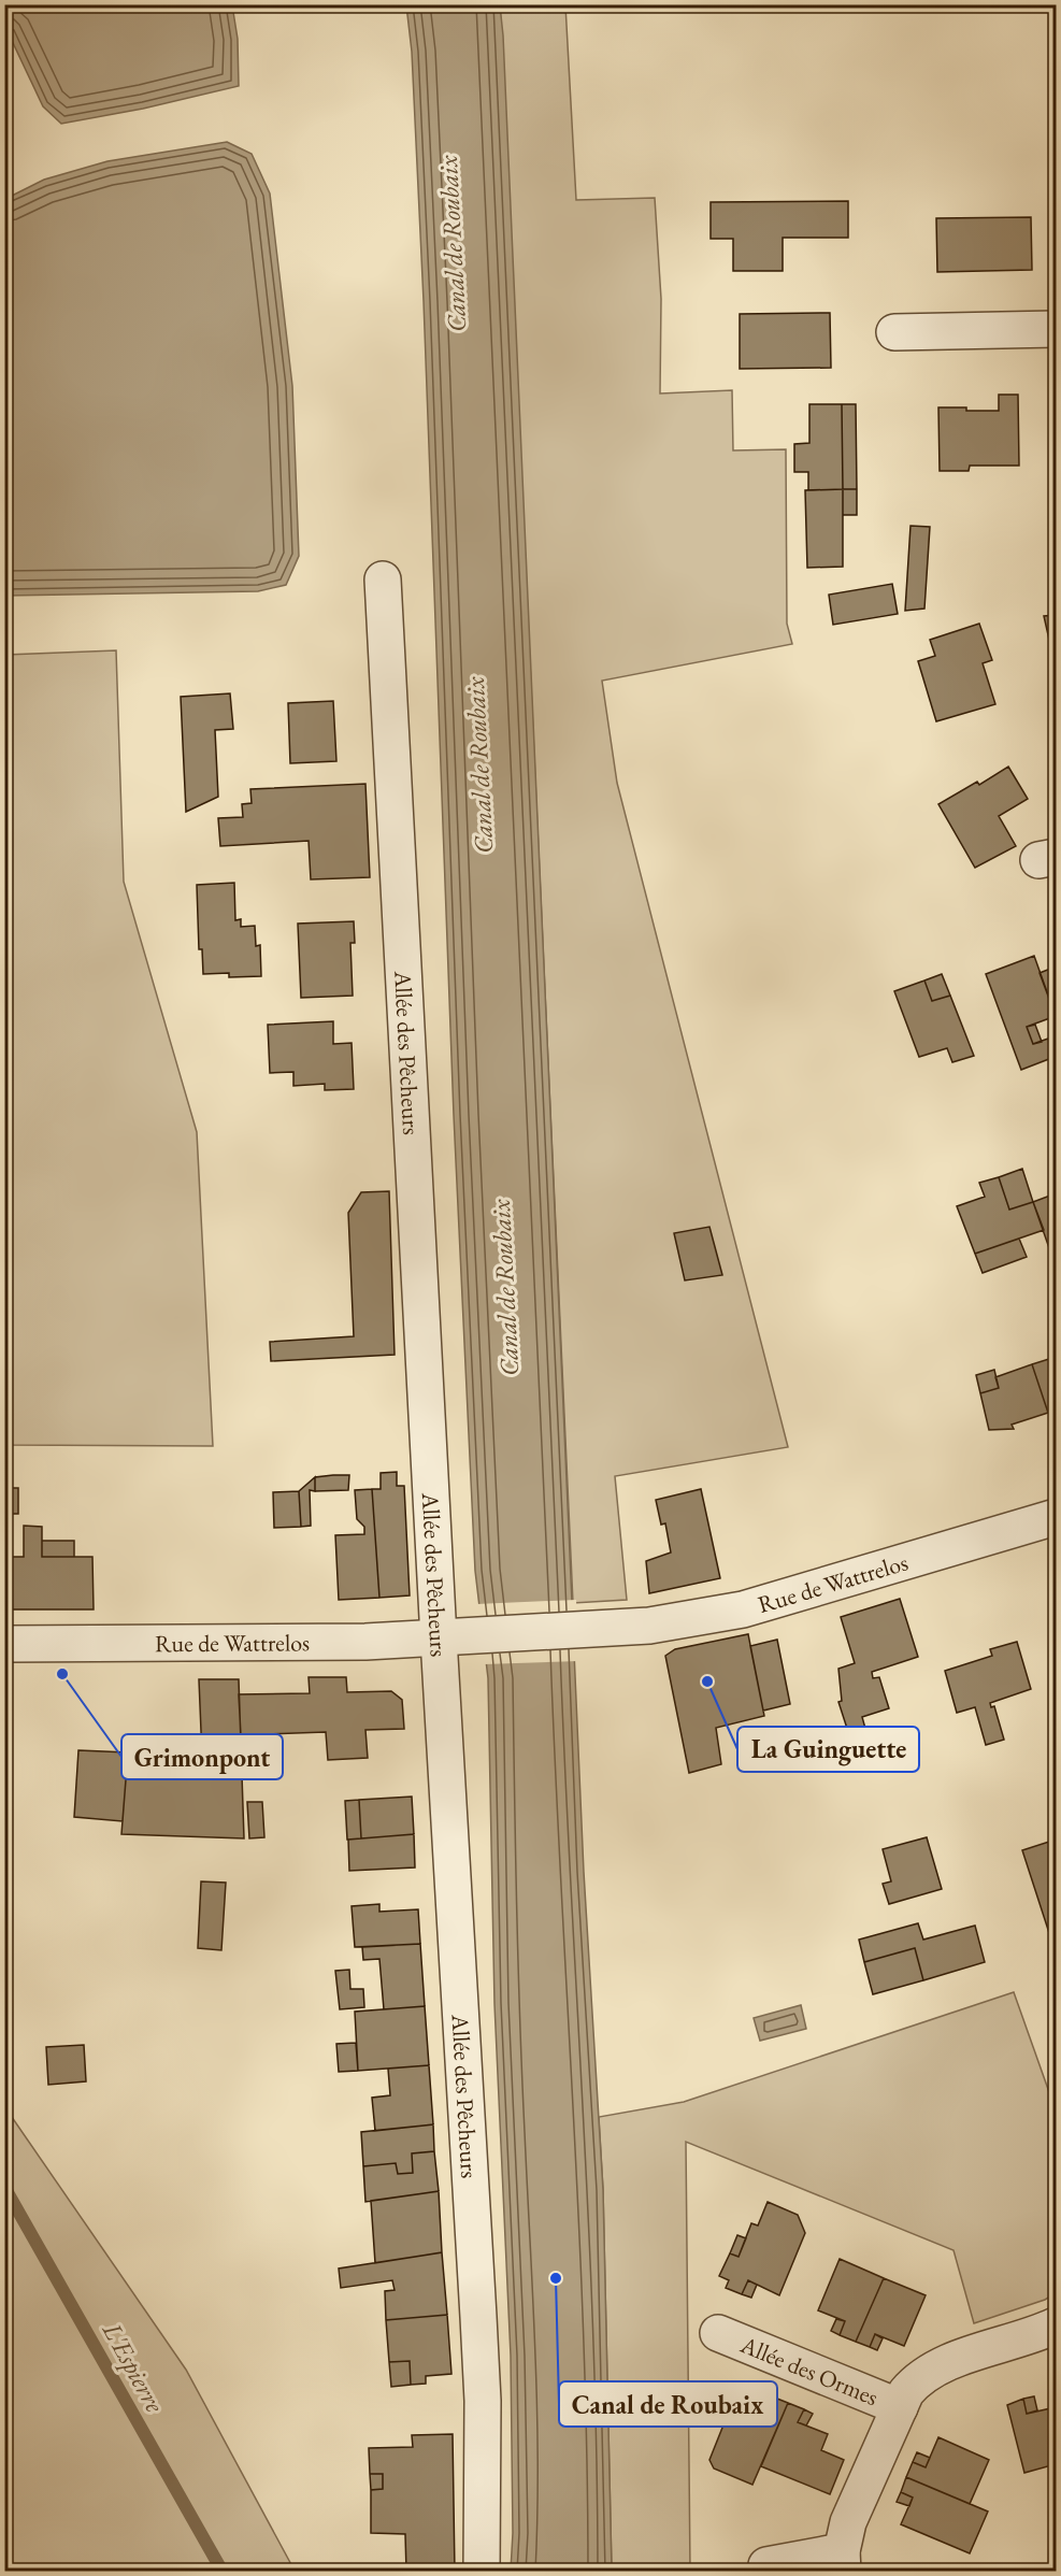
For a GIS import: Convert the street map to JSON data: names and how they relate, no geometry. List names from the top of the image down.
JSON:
{
  "streets": {
    "street": ["Allée des Pêcheurs", "Rue de Wattrelos", "Allée des Ormes"]
  },
  "crossings": [
    ["Allée des Pêcheurs", "Rue de Wattrelos"]
  ],
  "water": ["Canal de Roubaix", "L'Espierre"],
  "places": ["Grimonpont", "La Guinguette", "Canal de Roubaix"]
}
